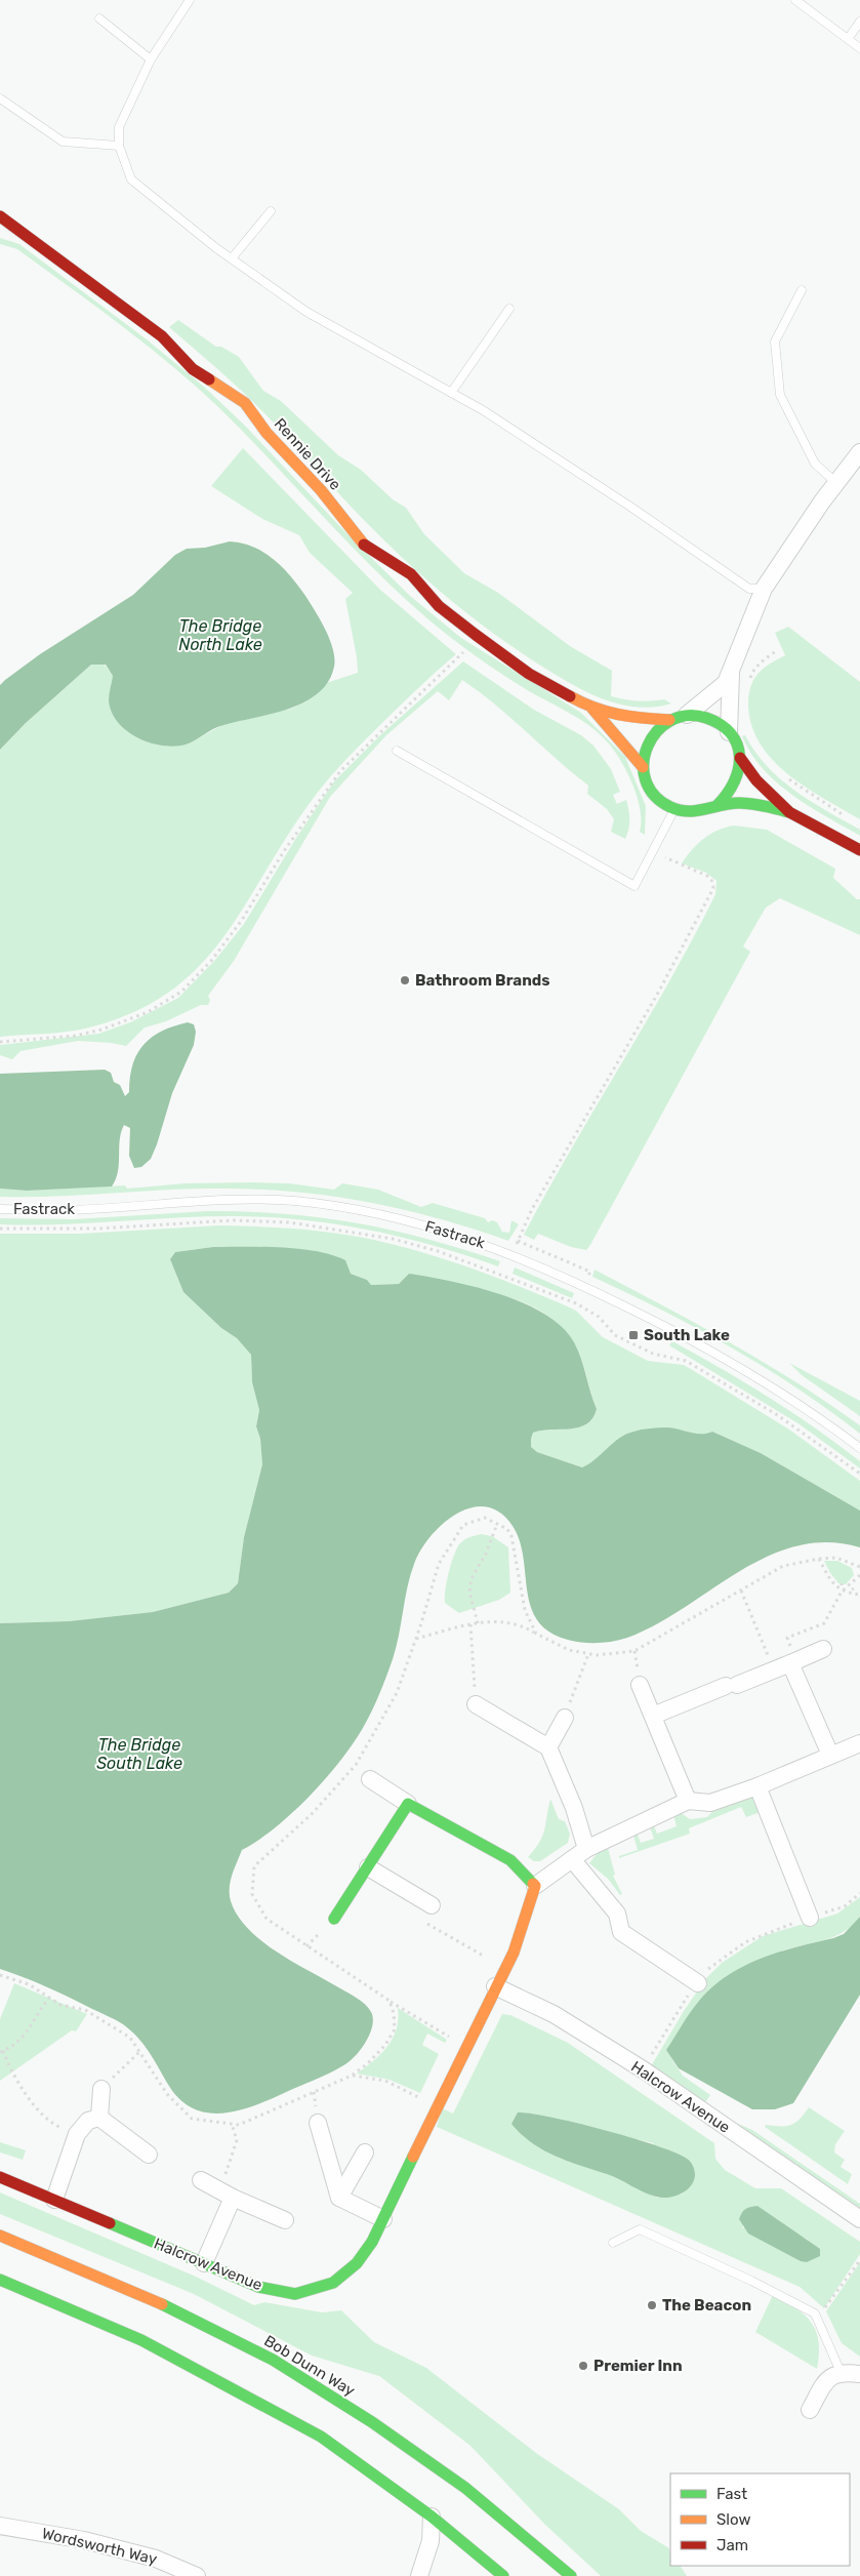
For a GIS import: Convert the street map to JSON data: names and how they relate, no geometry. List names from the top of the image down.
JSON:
{
  "streets": {
    "street": [
      "Rennie Drive",
      "Halcrow Avenue",
      "Bob Dunn Way",
      "Wordsworth Way"
    ],
    "lane": ["Fastrack"]
  },
  "water": ["The Bridge North Lake", "The Bridge South Lake"],
  "places": {
    "other": ["Bathroom Brands", "The Beacon", "Premier Inn"],
    "transit": ["South Lake"]
  },
  "legend": ["Fast", "Slow", "Jam"]
}
